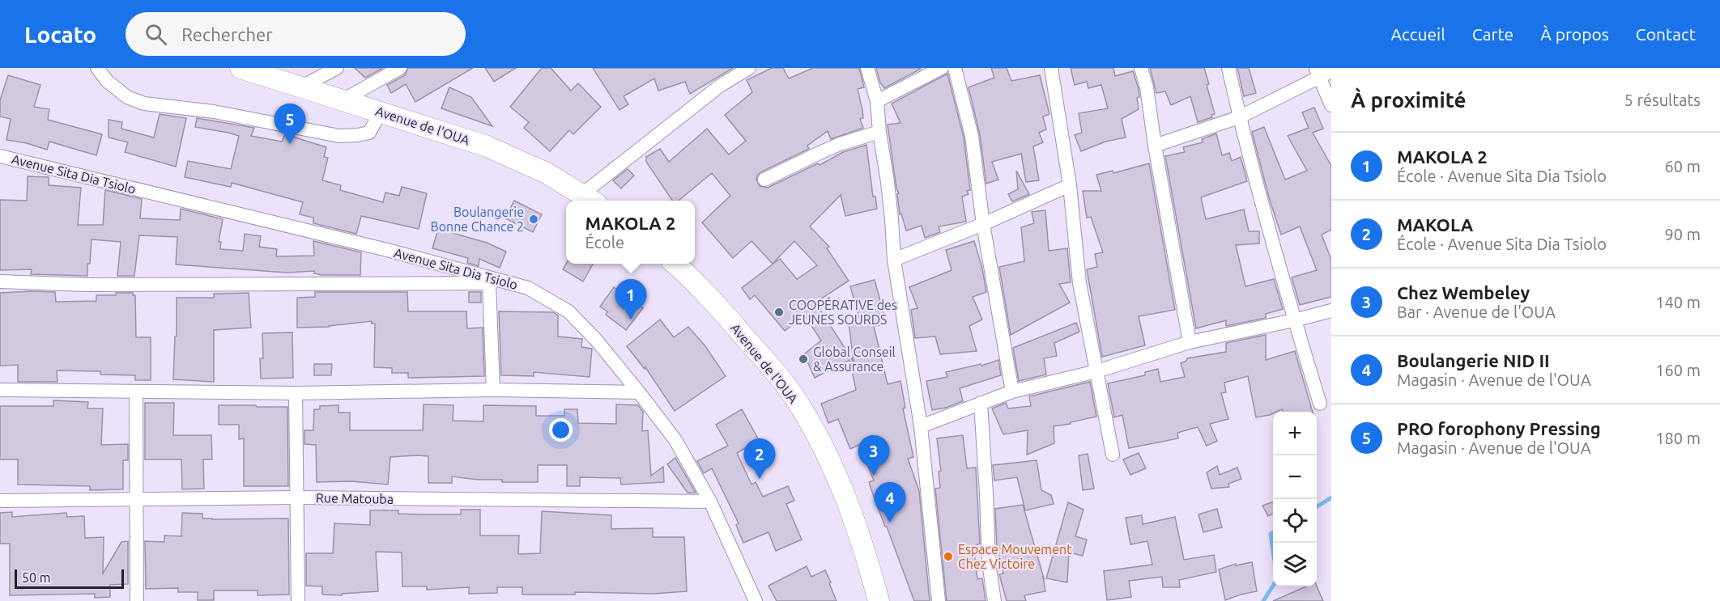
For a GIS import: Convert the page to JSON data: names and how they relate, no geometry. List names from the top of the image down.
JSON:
{
  "streets": {
    "main road": ["Avenue de l'OUA"],
    "street": ["Avenue Sita Dia Tsiolo", "Rue Matouba"]
  },
  "crossings": [
    ["Avenue Sita Dia Tsiolo", "Rue Matouba"]
  ],
  "places": [
    "Boulangerie Bonne Chance 2",
    "COOPÉRATIVE des JEUNES SOURDS",
    "Global Conseil & Assurance",
    "Espace Mouvement Chez Victoire"
  ],
  "scale_bar": "50 m",
  "page": {
    "header": "Locato",
    "search": "Rechercher",
    "nav": [
      "Accueil",
      "Carte",
      "À propos",
      "Contact"
    ],
    "heading": ["À proximité", "5 résultats"],
    "pins": [
      "5",
      "1",
      "3",
      "2",
      "4"
    ],
    "list": [
      {
        "mark": "1",
        "name": "MAKOLA 2",
        "note": "École · Avenue Sita Dia Tsiolo",
        "value": "60 m"
      },
      {
        "mark": "2",
        "name": "MAKOLA",
        "note": "École · Avenue Sita Dia Tsiolo",
        "value": "90 m"
      },
      {
        "mark": "3",
        "name": "Chez Wembeley",
        "note": "Bar · Avenue de l'OUA",
        "value": "140 m"
      },
      {
        "mark": "4",
        "name": "Boulangerie NID II",
        "note": "Magasin · Avenue de l'OUA",
        "value": "160 m"
      },
      {
        "mark": "5",
        "name": "PRO forophony Pressing",
        "note": "Magasin · Avenue de l'OUA",
        "value": "180 m"
      }
    ],
    "popup": ["MAKOLA 2", "École"],
    "map_buttons": ["+", "−"],
    "scale": "50 m"
  }
}
